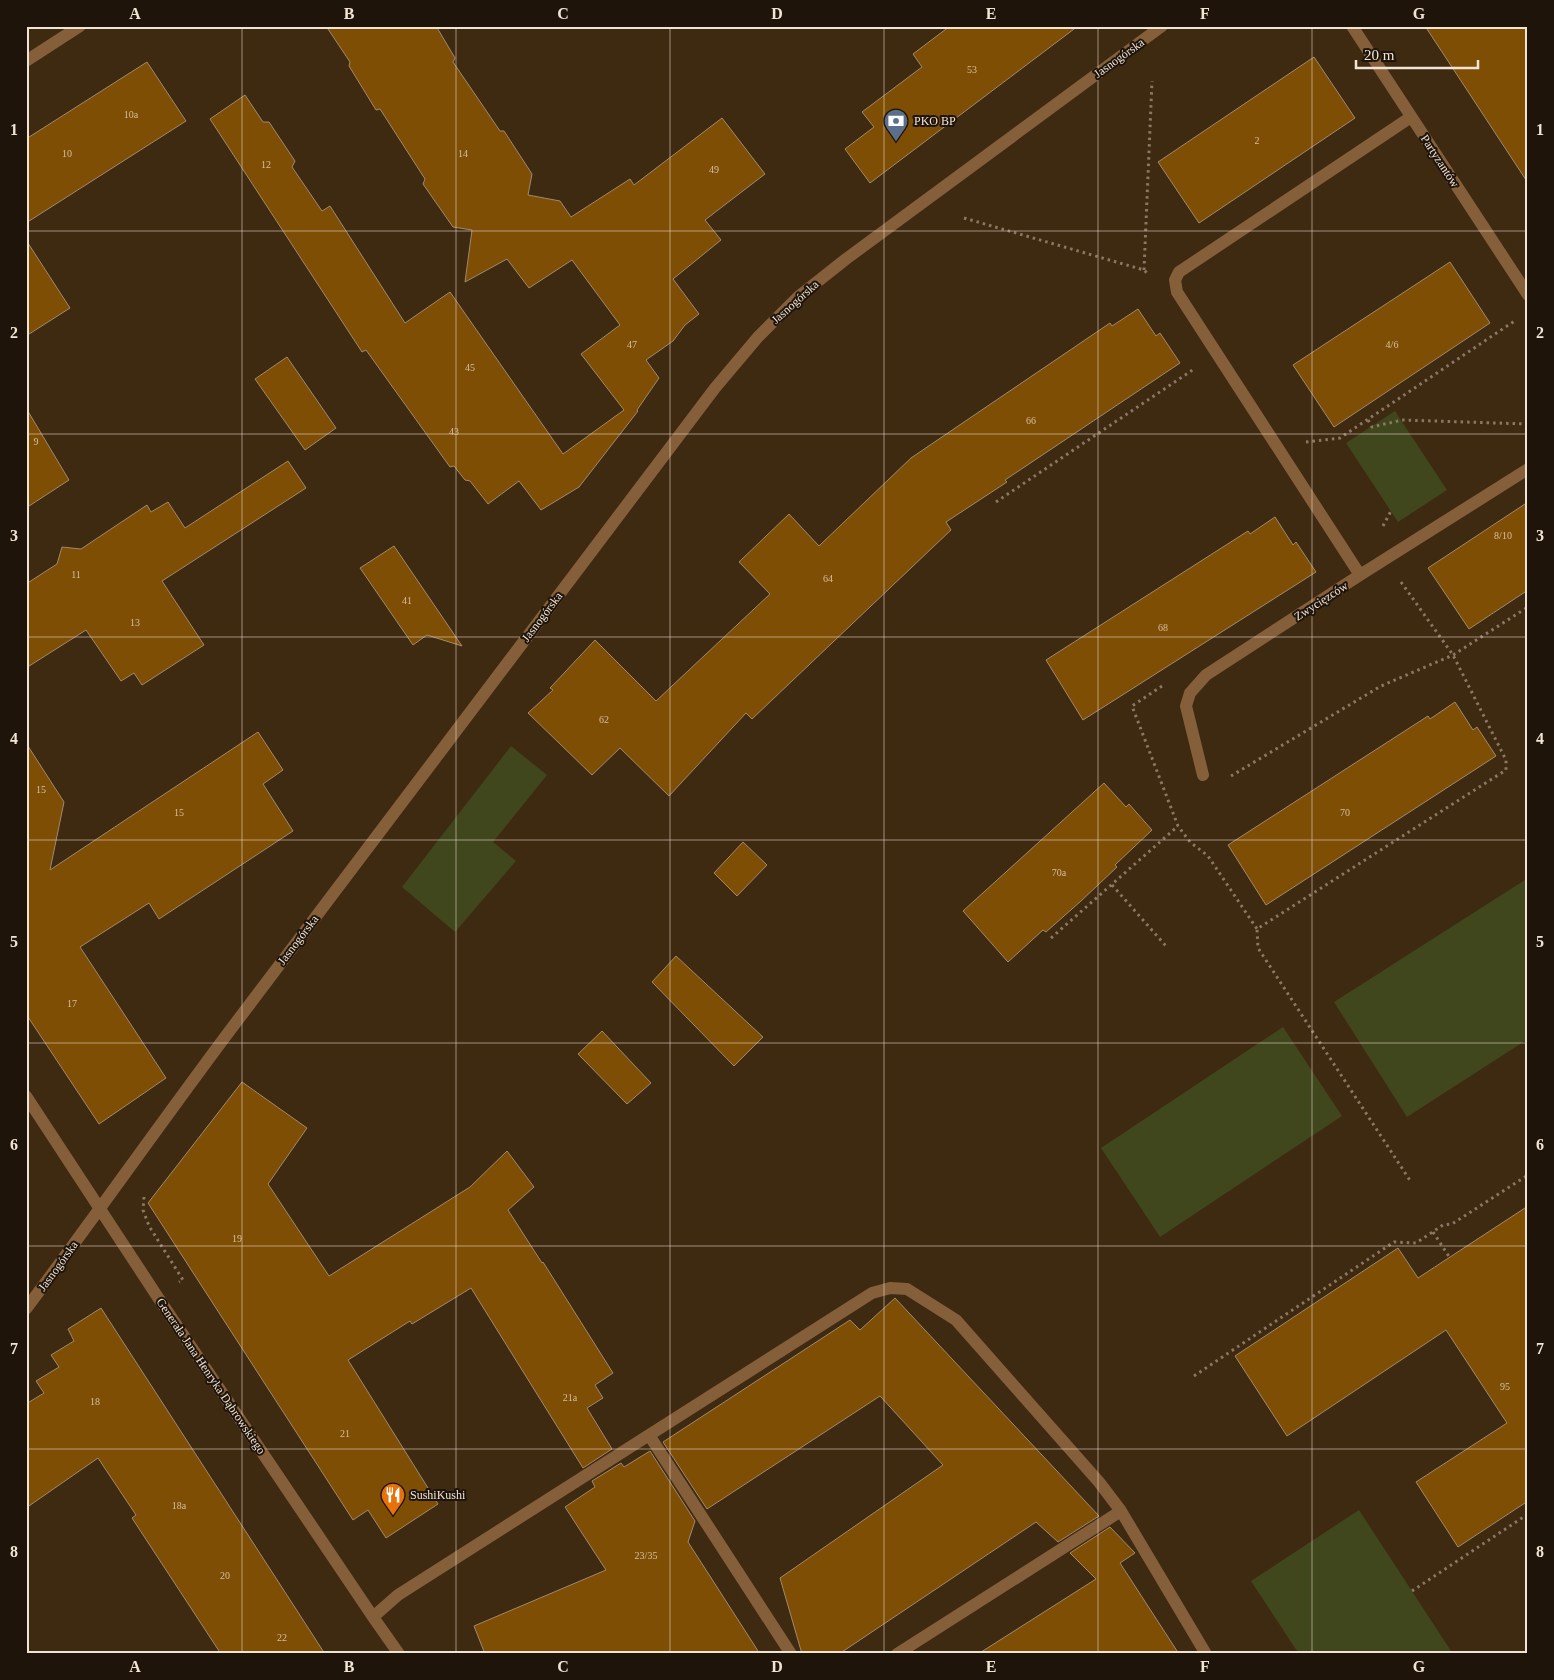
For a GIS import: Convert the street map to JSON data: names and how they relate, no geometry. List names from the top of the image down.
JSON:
{
  "streets": {
    "street": [
      "Jasnogórska",
      "Partyzantów",
      "Zwycięzców",
      "Generała Jana Henryka Dąbrowskiego"
    ]
  },
  "crossings": [
    ["Jasnogórska", "Generała Jana Henryka Dąbrowskiego"]
  ],
  "places": {
    "bank": ["PKO BP"],
    "restaurant": ["SushiKushi"]
  },
  "house_numbers": [
    "53",
    "10a",
    "2",
    "10",
    "14",
    "12",
    "49",
    "47",
    "4/6",
    "45",
    "66",
    "43",
    "9",
    "8/10",
    "11",
    "64",
    "41",
    "13",
    "68",
    "62",
    "15",
    "15",
    "70",
    "70a",
    "17",
    "19",
    "95",
    "21a",
    "18",
    "21",
    "18a",
    "23/35",
    "20",
    "22"
  ],
  "scale_bar": "20 m",
  "grid": {
    "columns": [
      "A",
      "B",
      "C",
      "D",
      "E",
      "F",
      "G"
    ],
    "rows": [
      "1",
      "2",
      "3",
      "4",
      "5",
      "6",
      "7",
      "8"
    ]
  }
}
